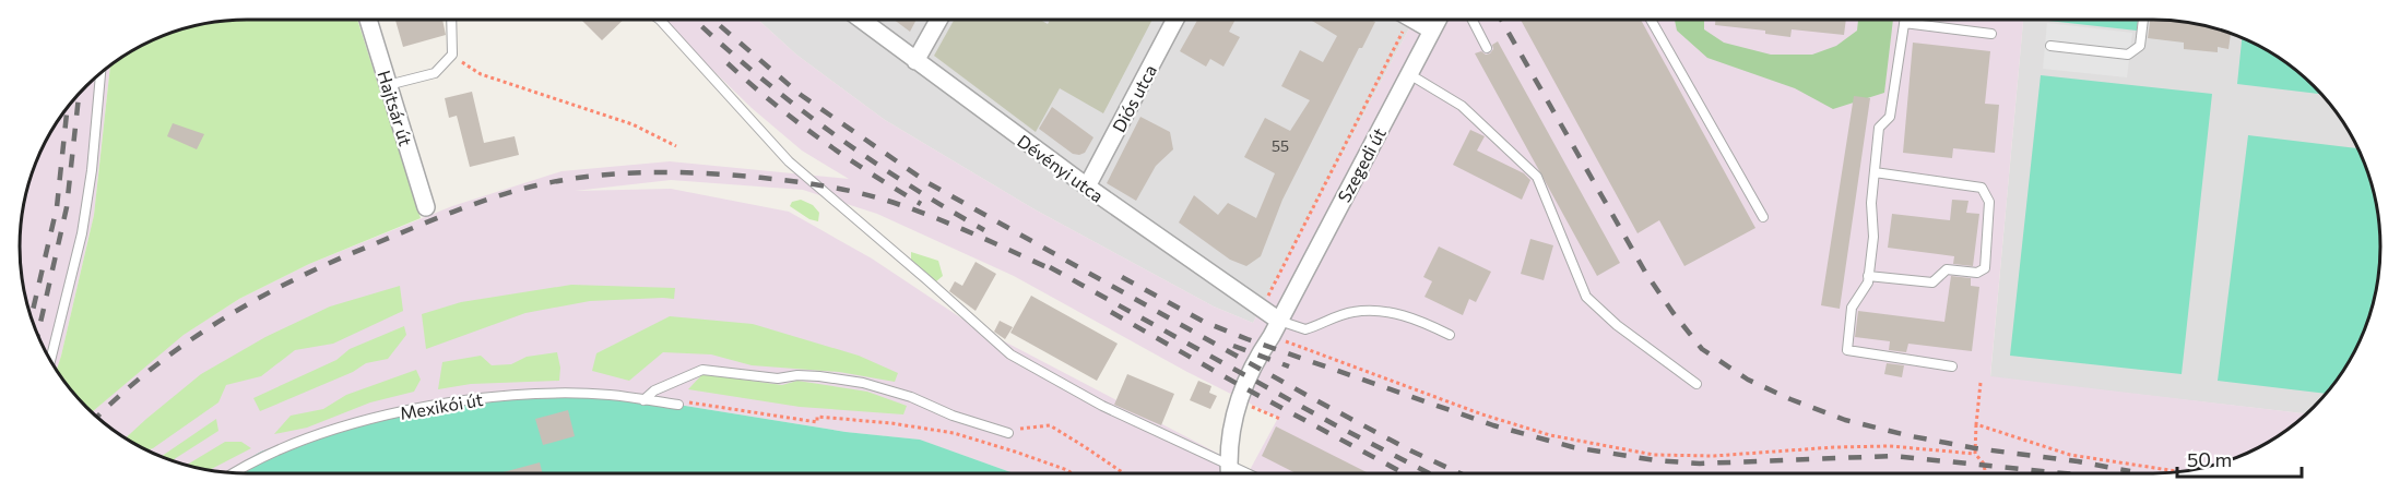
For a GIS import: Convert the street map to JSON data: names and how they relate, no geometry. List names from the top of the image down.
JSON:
{
  "streets": {
    "street": [
      "Diós utca",
      "Hajtsár út",
      "Szegedi út",
      "Dévényi utca"
    ],
    "lane": ["Mexikói út"]
  },
  "crossings": [
    ["Diós utca", "Dévényi utca"],
    ["Szegedi út", "Dévényi utca"]
  ],
  "house_numbers": ["55"],
  "scale_bar": "50 m"
}
